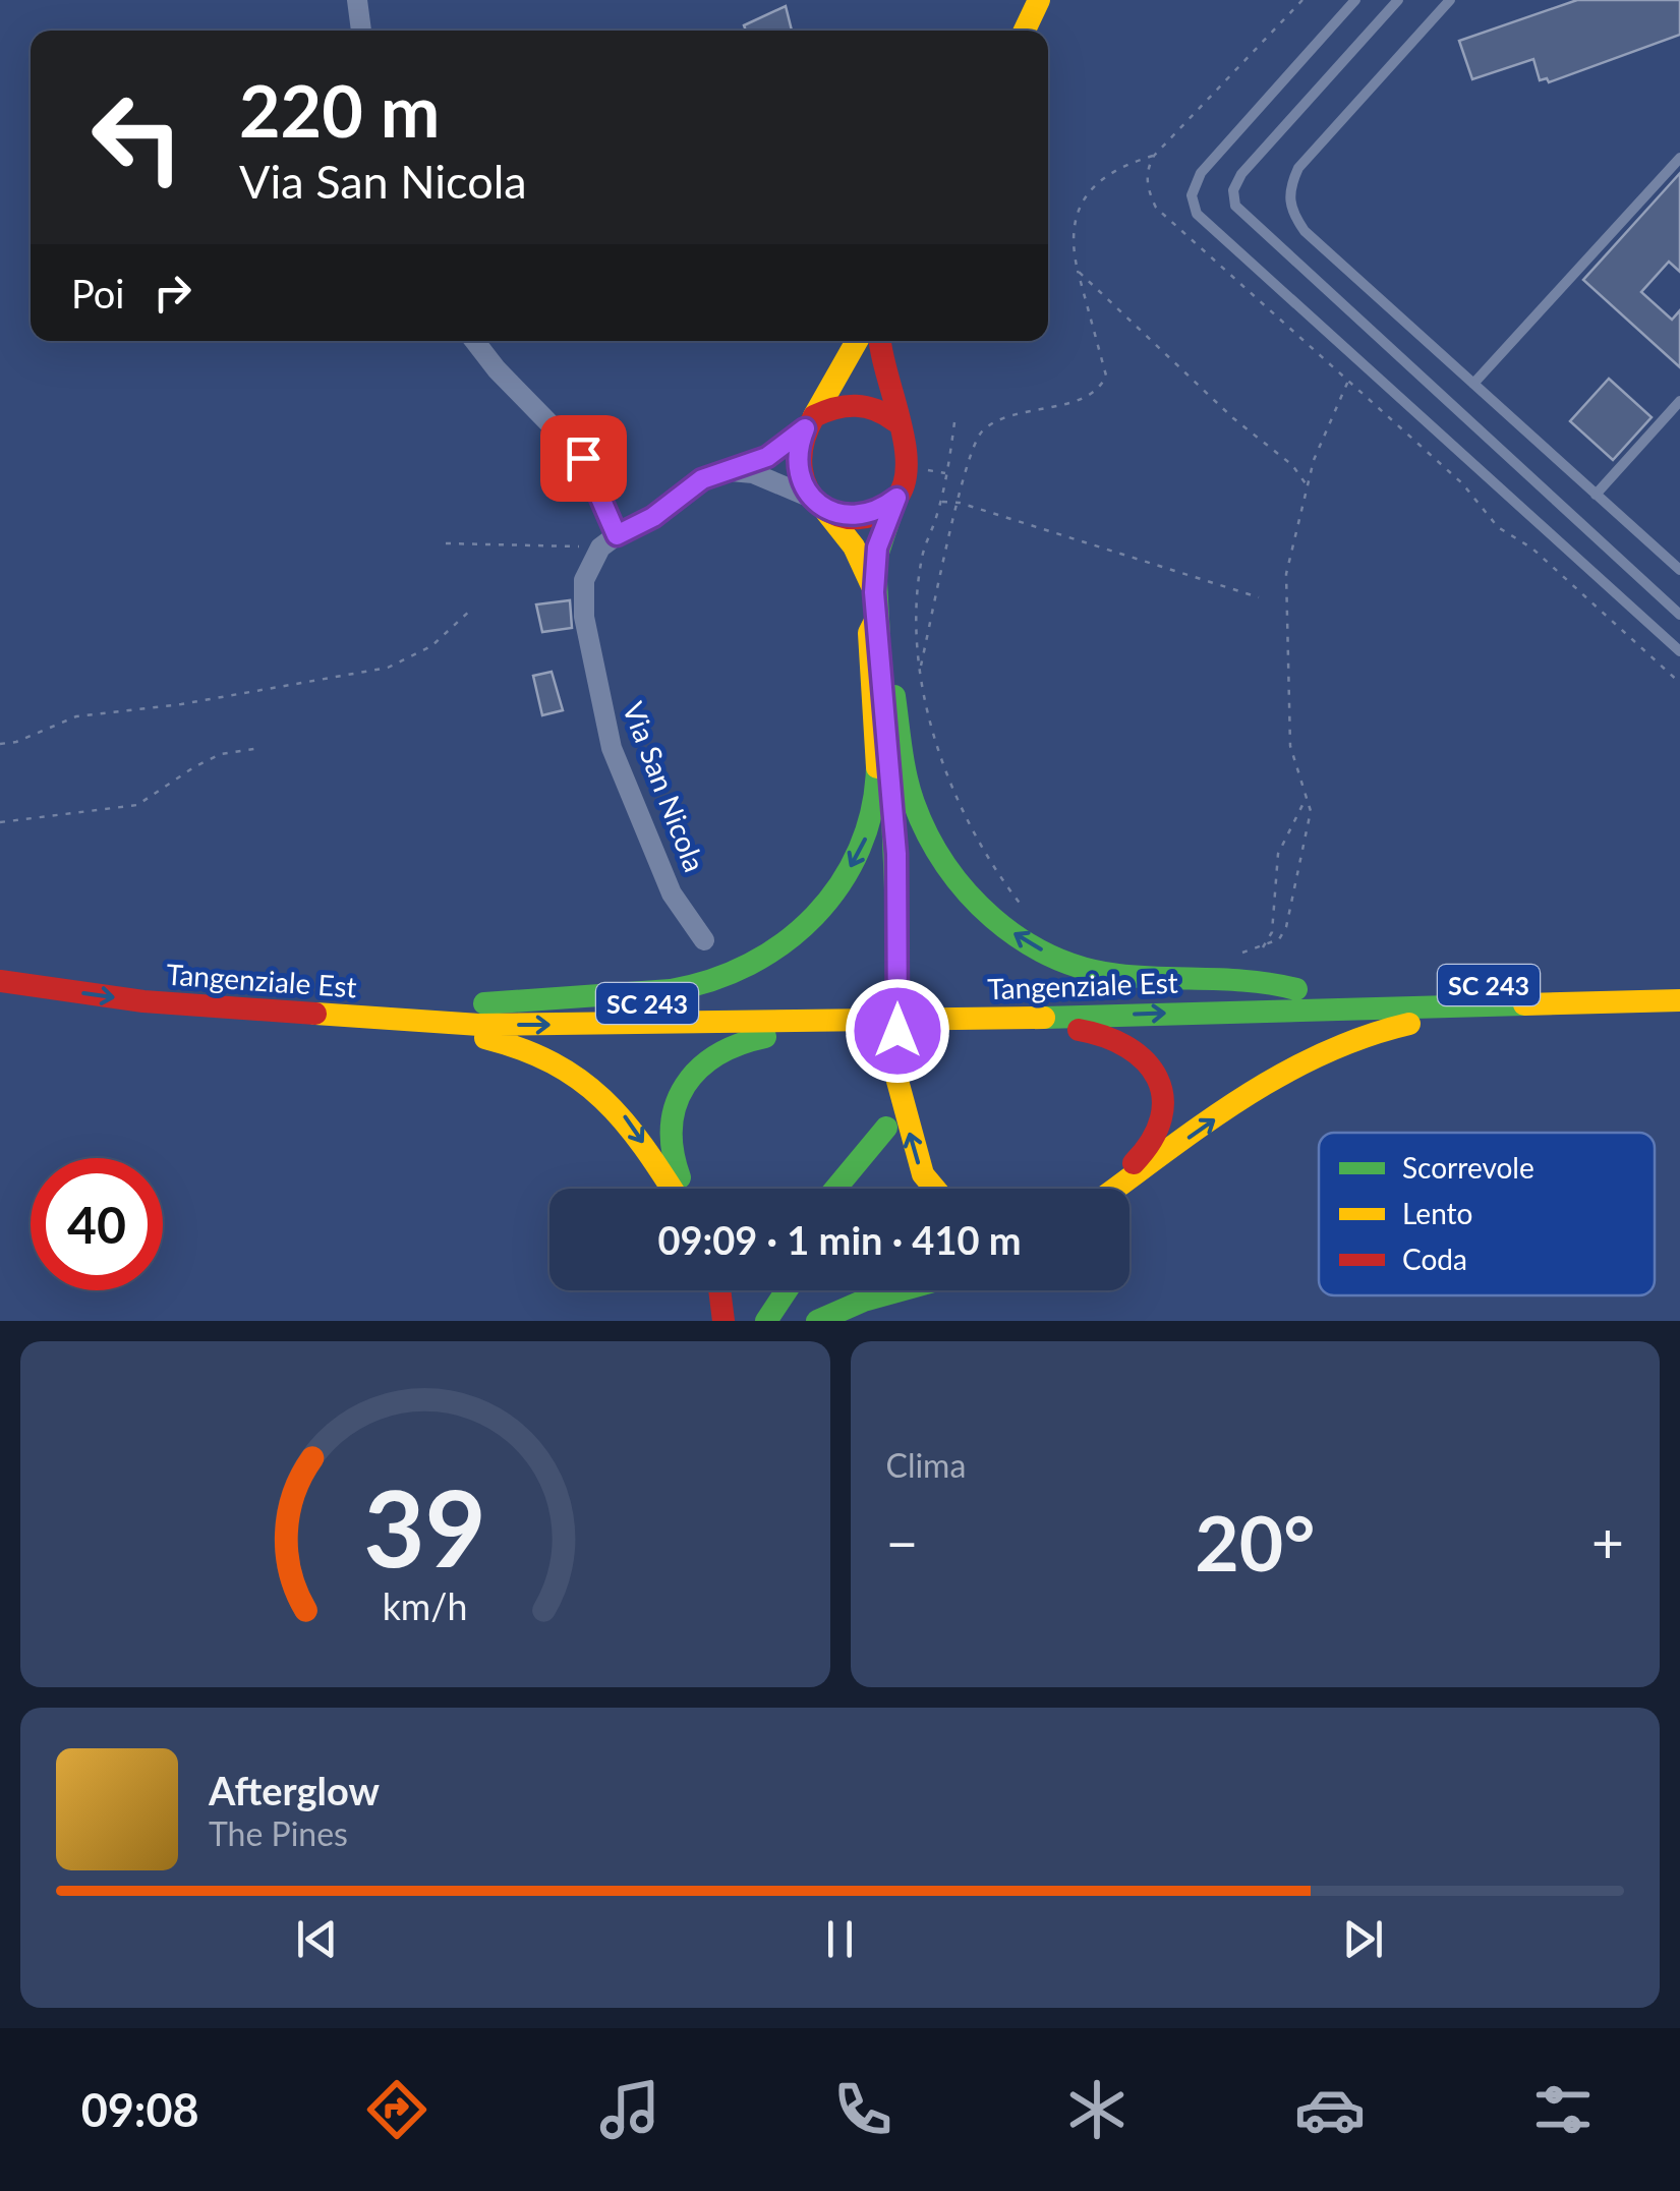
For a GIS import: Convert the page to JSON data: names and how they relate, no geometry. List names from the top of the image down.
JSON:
{
  "streets": {
    "main road": ["Tangenziale Est", "SC 243"],
    "street": ["Via San Nicola"]
  },
  "legend": ["Scorrevole", "Lento", "Coda"],
  "page": {
    "turn": ["220 m", "Via San Nicola"],
    "then": "Poi",
    "limit": "40",
    "trip": "09:09 · 1 min · 410 m",
    "tile": "Clima",
    "heat": ["−", "20°", "+"],
    "song": ["Afterglow", "The Pines"],
    "tabs": "09:08",
    "gauge": ["39", "km/h"]
  }
}
